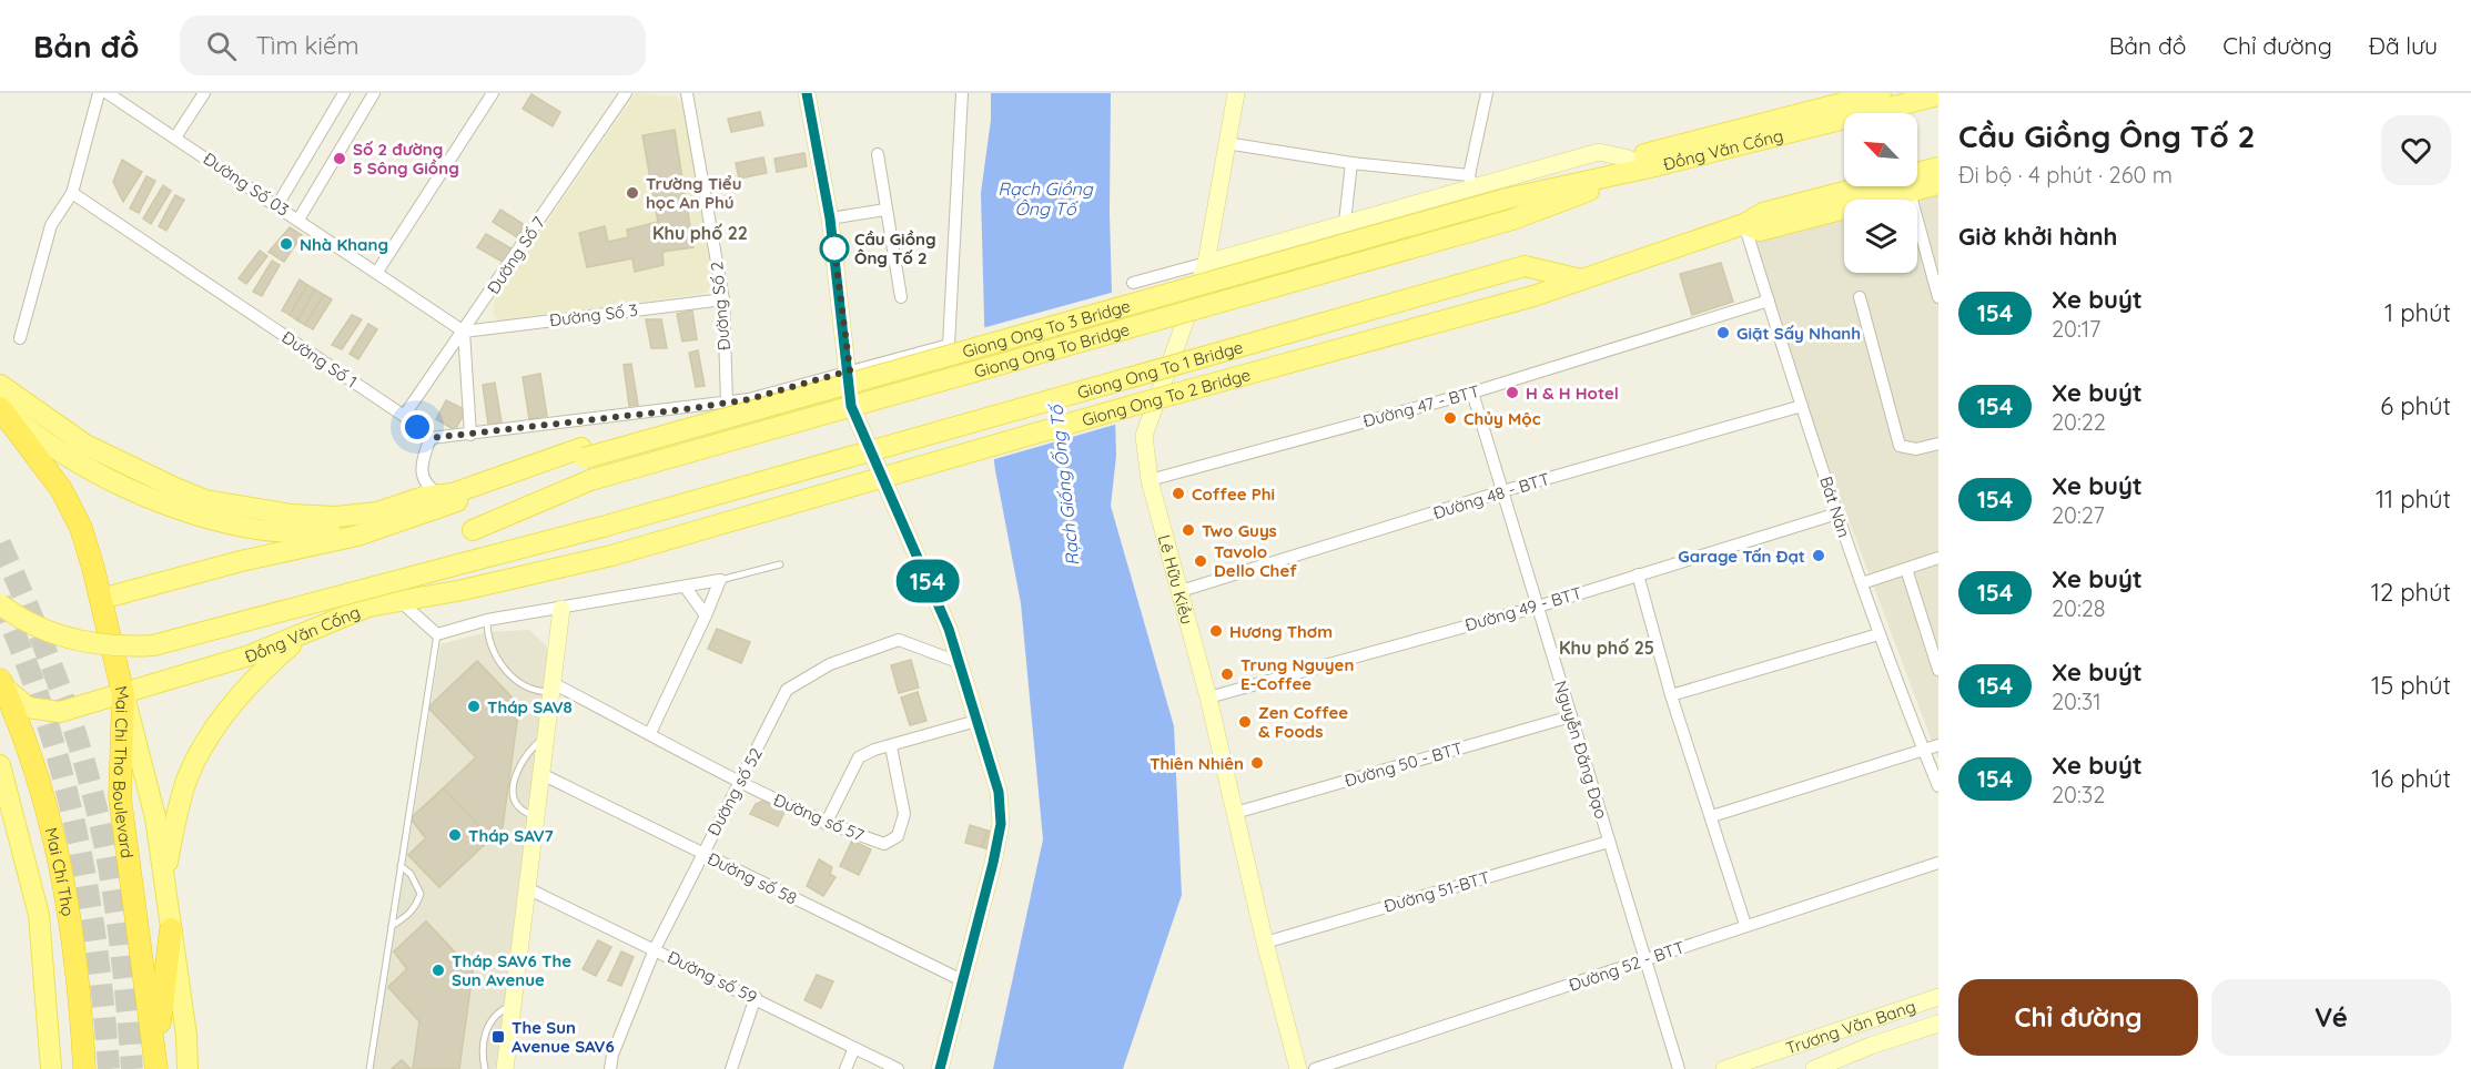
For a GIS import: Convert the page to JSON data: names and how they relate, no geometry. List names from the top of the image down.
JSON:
{
  "streets": {
    "highway": ["Mai Chi Tho Boulevard", "Mai Chí Thọ"],
    "main road": [
      "Đồng Văn Cống",
      "Giong Ong To 3 Bridge",
      "Giong Ong To Bridge",
      "Giong Ong To 1 Bridge",
      "Giong Ong To 2 Bridge"
    ],
    "street": [
      "Đường Số 03",
      "Đường Số 7",
      "Đường Số 2",
      "Đường Số 3",
      "Đường Số 1",
      "Đường 47 - BTT",
      "Đường 48 - BTT",
      "Bát Nàn",
      "Lê Hữu Kiều",
      "Đường 49 - BTT",
      "Nguyễn Đăng Đạo",
      "Đường 50 - BTT",
      "Đường số 52",
      "Đường số 57",
      "Đường số 58",
      "Đường 51-BTT",
      "Đường 52 - BTT",
      "Đường số 59",
      "Trương Văn Bang"
    ]
  },
  "crossings": [
    ["Đồng Văn Cống", "Giong Ong To 3 Bridge"],
    ["Đồng Văn Cống", "Giong Ong To Bridge"],
    ["Đồng Văn Cống", "Giong Ong To 2 Bridge"],
    ["Đồng Văn Cống", "Mai Chi Tho Boulevard"],
    ["Đồng Văn Cống", "Mai Chí Thọ"],
    ["Đường Số 03", "Đường Số 7"],
    ["Đường Số 03", "Đường Số 3"],
    ["Đường Số 7", "Đường Số 3"],
    ["Đường Số 7", "Đường Số 1"],
    ["Đường Số 2", "Đường Số 3"],
    ["Giong Ong To 1 Bridge", "Giong Ong To 2 Bridge"],
    ["Đường 47 - BTT", "Bát Nàn"],
    ["Đường 47 - BTT", "Lê Hữu Kiều"],
    ["Đường 47 - BTT", "Nguyễn Đăng Đạo"],
    ["Đường 48 - BTT", "Bát Nàn"],
    ["Đường 48 - BTT", "Lê Hữu Kiều"],
    ["Đường 48 - BTT", "Nguyễn Đăng Đạo"],
    ["Bát Nàn", "Đường 49 - BTT"],
    ["Lê Hữu Kiều", "Đường 49 - BTT"],
    ["Lê Hữu Kiều", "Đường 50 - BTT"],
    ["Lê Hữu Kiều", "Đường 51-BTT"],
    ["Đường 49 - BTT", "Nguyễn Đăng Đạo"],
    ["Nguyễn Đăng Đạo", "Đường 50 - BTT"],
    ["Nguyễn Đăng Đạo", "Đường 51-BTT"],
    ["Nguyễn Đăng Đạo", "Đường 52 - BTT"],
    ["Đường số 52", "Đường số 57"],
    ["Đường số 52", "Đường số 58"],
    ["Đường số 52", "Đường số 59"]
  ],
  "districts": ["Khu phố 22", "Khu phố 25"],
  "water": ["Rạch Giồng Ông Tố", "Rạch Giống Ống Tố"],
  "places": {
    "other": [
      "Số 2 đường 5 Sông Giồng",
      "Trường Tiểu học An Phú",
      "Nhà Khang",
      "Cầu Giồng Ông Tố 2",
      "Giặt Sấy Nhanh",
      "H & H Hotel",
      "Chủy Mộc",
      "Coffee Phi",
      "Two Guys",
      "Garage Tấn Đạt",
      "Tavolo Dello Chef",
      "Hương Thơm",
      "Trung Nguyen E-Coffee",
      "Tháp SAV8",
      "Zen Coffee & Foods",
      "Thiên Nhiên",
      "Tháp SAV7",
      "Tháp SAV6 The Sun Avenue"
    ],
    "transit": ["The Sun Avenue SAV6"]
  },
  "lines": ["bus line 154"],
  "north": "top left",
  "page": {
    "header": "Bản đồ",
    "search": "Tìm kiếm",
    "nav": ["Bản đồ", "Chỉ đường", "Đã lưu"],
    "on_map": "154",
    "heading": [
      ["Cầu Giồng Ông Tố 2", "Đi bộ · 4 phút · 260 m"],
      "Giờ khởi hành"
    ],
    "list": [
      {
        "mark": "154",
        "name": "Xe buýt",
        "note": "20:17",
        "value": "1 phút"
      },
      {
        "mark": "154",
        "name": "Xe buýt",
        "note": "20:22",
        "value": "6 phút"
      },
      {
        "mark": "154",
        "name": "Xe buýt",
        "note": "20:27",
        "value": "11 phút"
      },
      {
        "mark": "154",
        "name": "Xe buýt",
        "note": "20:28",
        "value": "12 phút"
      },
      {
        "mark": "154",
        "name": "Xe buýt",
        "note": "20:31",
        "value": "15 phút"
      },
      {
        "mark": "154",
        "name": "Xe buýt",
        "note": "20:32",
        "value": "16 phút"
      }
    ],
    "buttons": ["Chỉ đường", "Vé"]
  }
}
